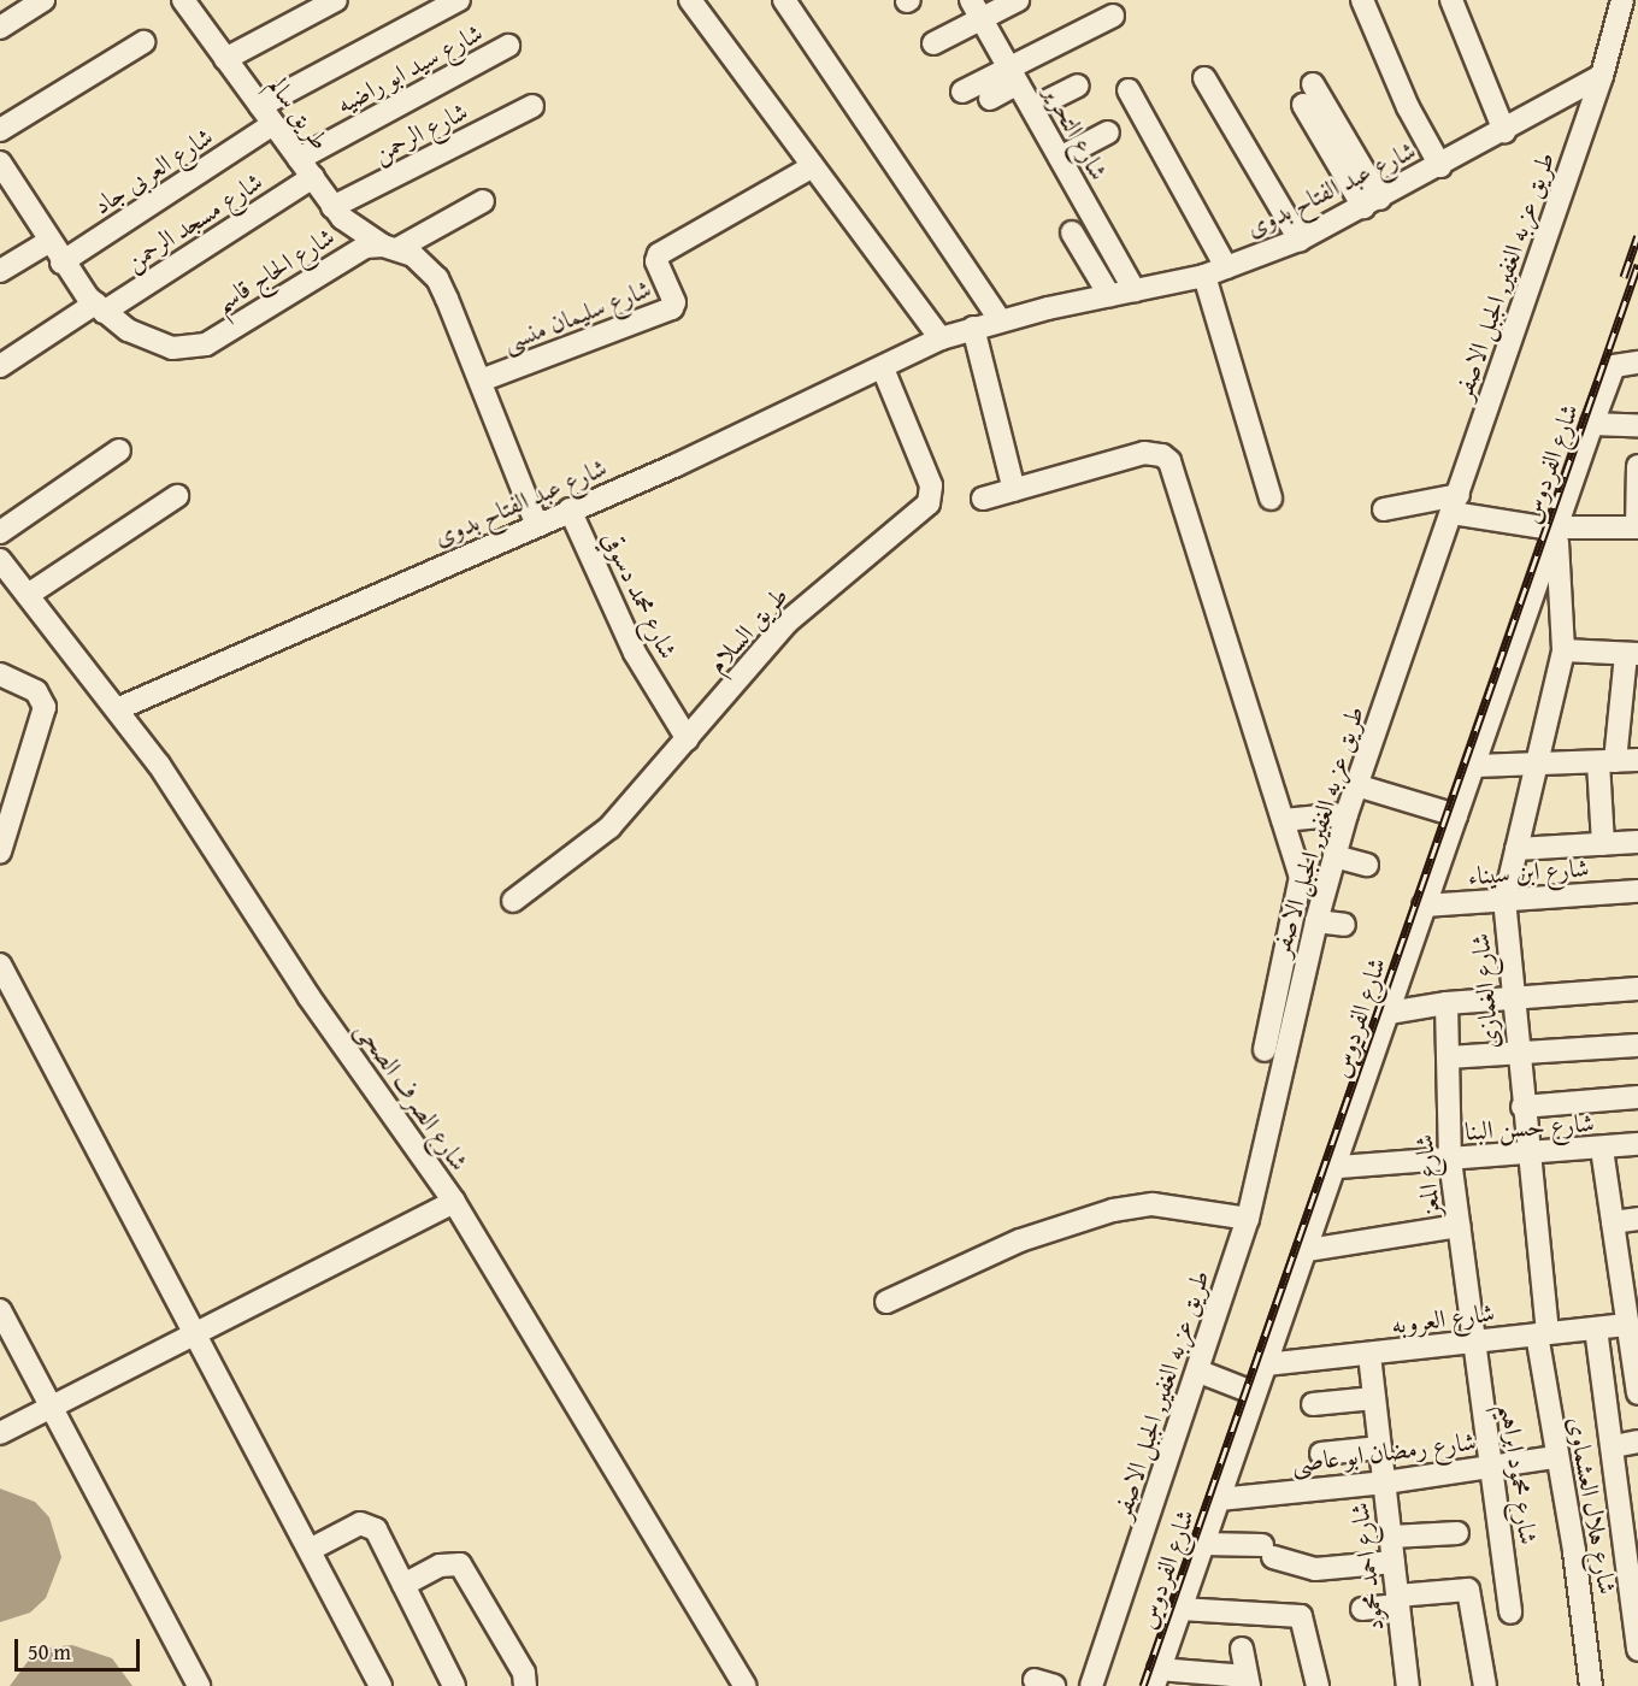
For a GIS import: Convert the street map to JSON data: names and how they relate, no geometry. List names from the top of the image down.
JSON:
{
  "streets": {
    "street": [
      "شارع سيد ابو راضيه",
      "طريق سالم",
      "شارع الرحمن",
      "شارع التحرير",
      "شارع العربى جاد",
      "شارع عبد الفتاح بدوى",
      "شارع مسجد الرحمن",
      "شارع الحاج قاسم",
      "طريق عزبه الغفير, الجبل الاصفر",
      "شارع سليمان منسى",
      "شارع الفردوس",
      "شارع محمد دسوقي",
      "طريق السلام",
      "شارع ابن سيناء",
      "شارع الغمازى",
      "شارع الصرف الصحى",
      "شارع حسن البنا",
      "شارع المعز",
      "شارع العروبه",
      "شارع رمضان ابو عاصى",
      "شارع محمود ابراهيم",
      "شارع هلال العشماوى",
      "شارع احمد محمود"
    ]
  },
  "crossings": [
    ["شارع سيد ابو راضيه", "طريق سالم"],
    ["طريق سالم", "شارع الرحمن"],
    ["طريق سالم", "شارع العربى جاد"],
    ["طريق سالم", "شارع مسجد الرحمن"],
    ["طريق سالم", "شارع الحاج قاسم"],
    ["شارع التحرير", "شارع عبد الفتاح بدوى"],
    ["شارع العربى جاد", "شارع الحاج قاسم"],
    ["شارع عبد الفتاح بدوى", "طريق عزبه الغفير, الجبل الاصفر"],
    ["شارع عبد الفتاح بدوى", "شارع محمد دسوقي"],
    ["شارع عبد الفتاح بدوى", "طريق السلام"],
    ["شارع عبد الفتاح بدوى", "شارع الصرف الصحى"],
    ["شارع مسجد الرحمن", "شارع الحاج قاسم"],
    ["شارع الفردوس", "شارع ابن سيناء"],
    ["شارع الفردوس", "شارع الغمازى"],
    ["شارع الفردوس", "شارع حسن البنا"],
    ["شارع الفردوس", "شارع العروبه"],
    ["شارع الفردوس", "شارع رمضان ابو عاصى"],
    ["شارع محمد دسوقي", "طريق السلام"],
    ["شارع ابن سيناء", "شارع الغمازى"],
    ["شارع الغمازى", "شارع حسن البنا"],
    ["شارع الغمازى", "شارع العروبه"],
    ["شارع الغمازى", "شارع هلال العشماوى"],
    ["شارع حسن البنا", "شارع المعز"],
    ["شارع المعز", "شارع العروبه"],
    ["شارع المعز", "شارع محمود ابراهيم"],
    ["شارع العروبه", "شارع محمود ابراهيم"],
    ["شارع العروبه", "شارع هلال العشماوى"],
    ["شارع العروبه", "شارع احمد محمود"],
    ["شارع رمضان ابو عاصى", "شارع محمود ابراهيم"],
    ["شارع رمضان ابو عاصى", "شارع هلال العشماوى"],
    ["شارع رمضان ابو عاصى", "شارع احمد محمود"]
  ],
  "scale_bar": "50 m"
}
